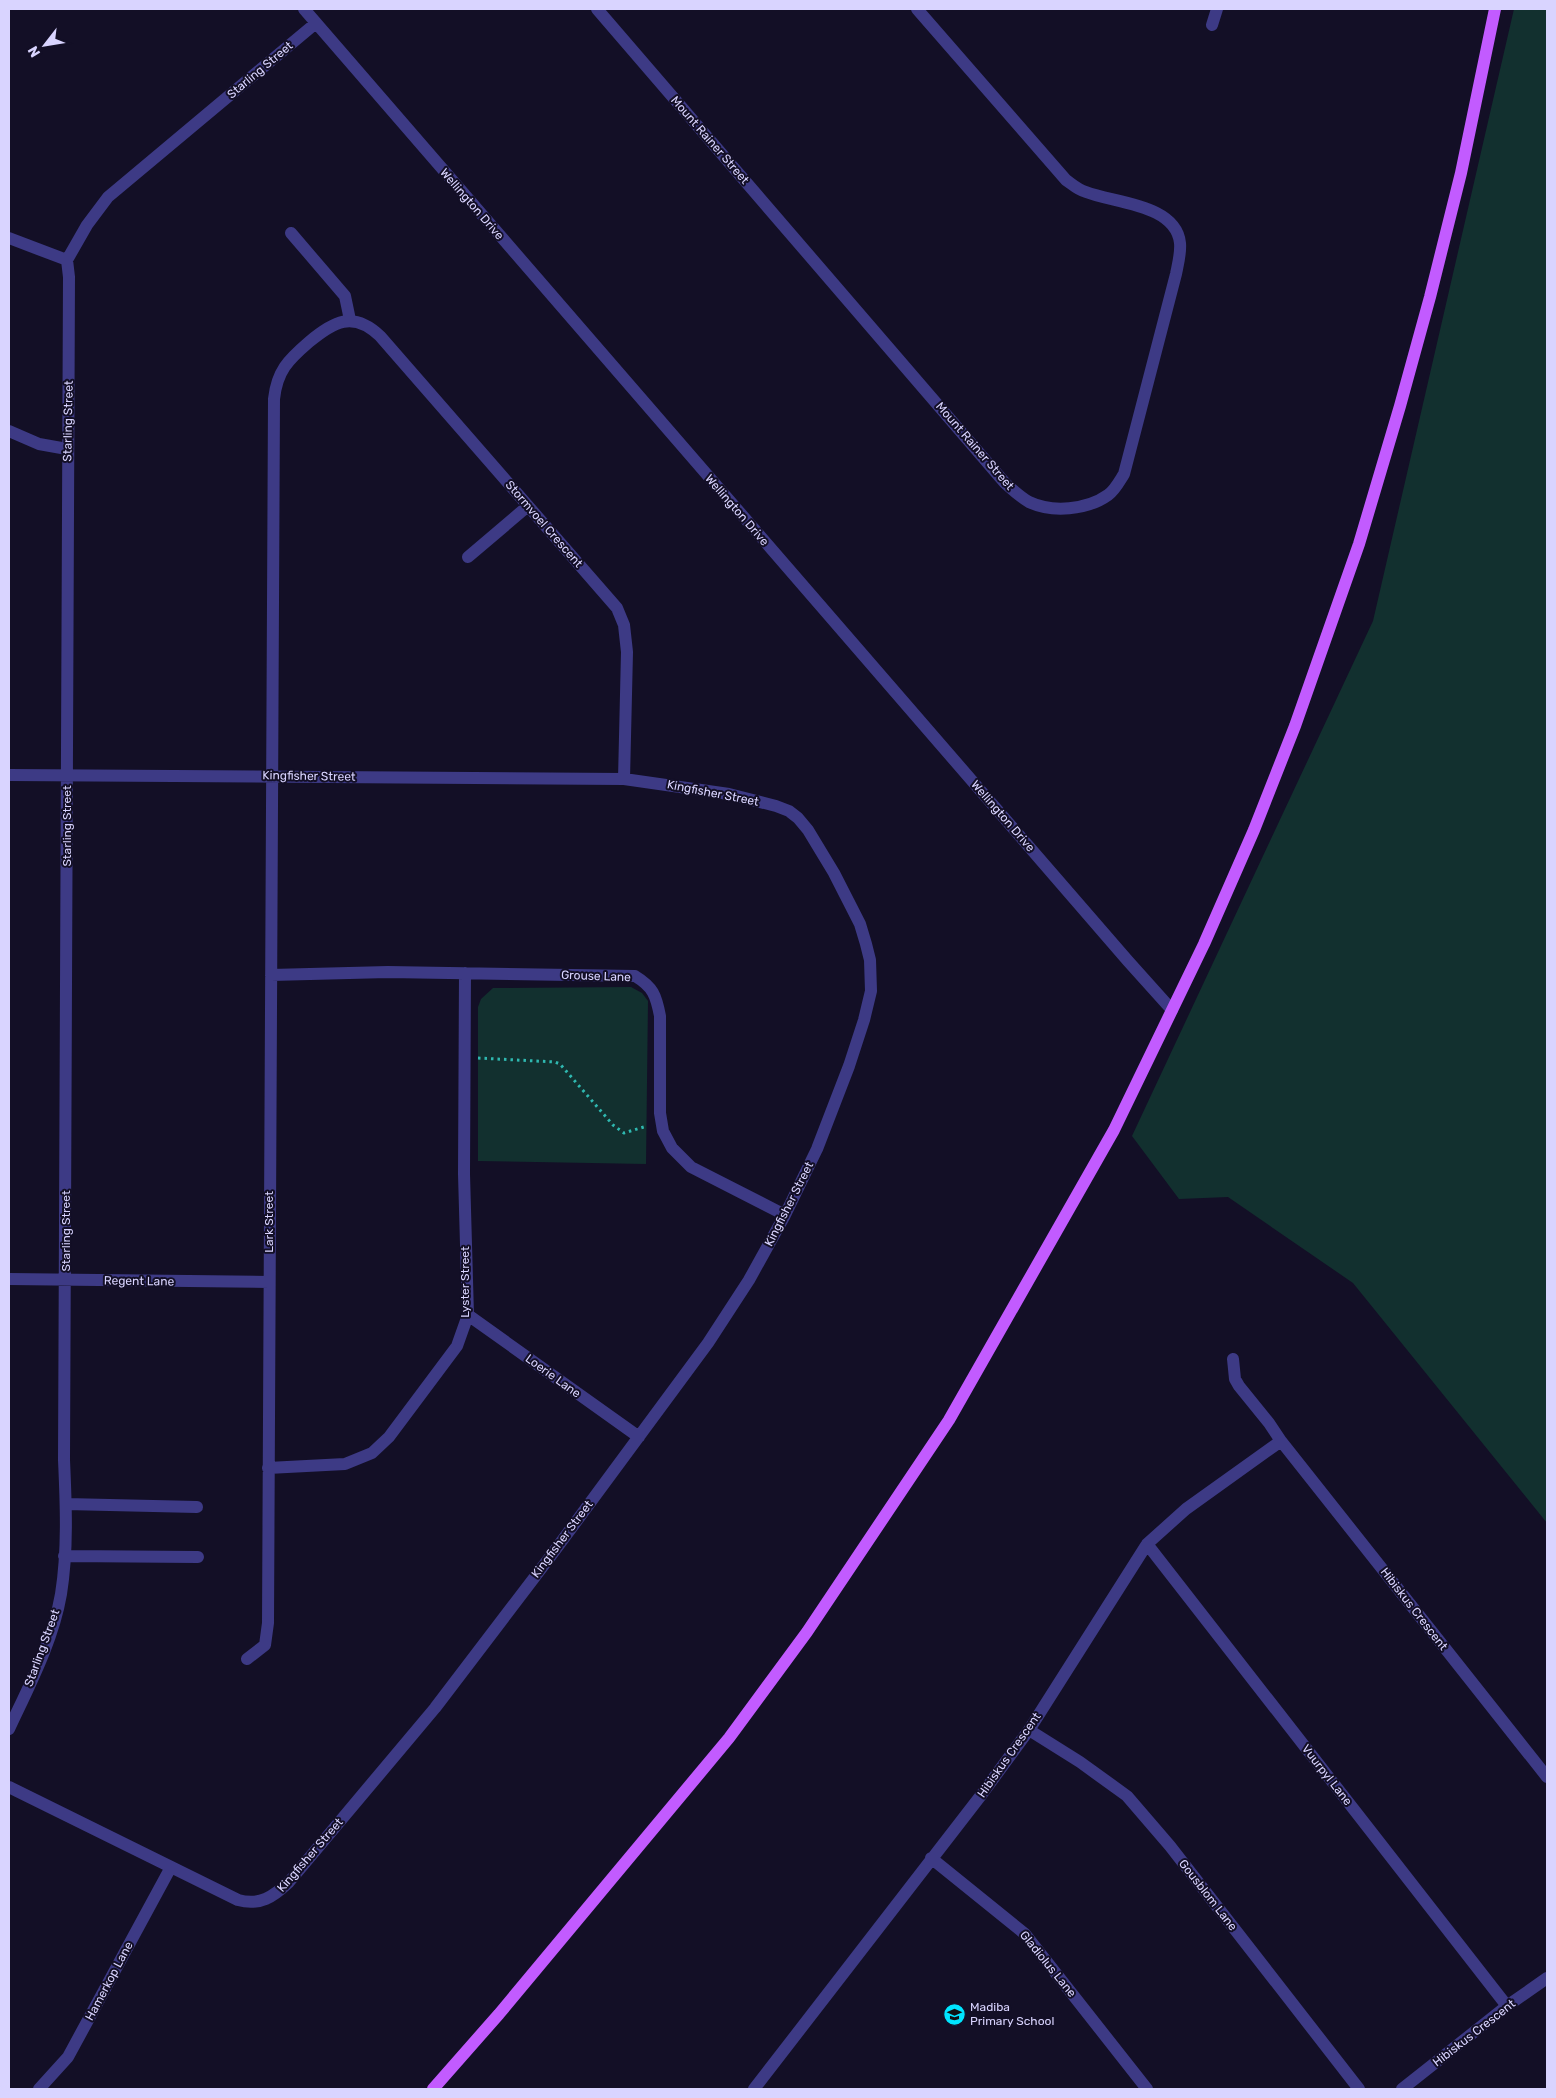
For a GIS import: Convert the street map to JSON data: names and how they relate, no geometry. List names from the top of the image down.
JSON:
{
  "streets": {
    "street": [
      "Starling Street",
      "Mount Rainer Street",
      "Wellington Drive",
      "Stormvoel Crescent",
      "Kingfisher Street",
      "Grouse Lane",
      "Lark Street",
      "Regent Lane",
      "Lyster Street",
      "Loerie Lane",
      "Hibiskus Crescent",
      "Vuurpyl Lane",
      "Gousblom Lane",
      "Gladiolus Lane",
      "Hamerkop Lane"
    ]
  },
  "crossings": [
    ["Starling Street", "Wellington Drive"],
    ["Starling Street", "Kingfisher Street"],
    ["Starling Street", "Regent Lane"],
    ["Stormvoel Crescent", "Kingfisher Street"],
    ["Kingfisher Street", "Grouse Lane"],
    ["Kingfisher Street", "Lark Street"],
    ["Kingfisher Street", "Loerie Lane"],
    ["Kingfisher Street", "Hamerkop Lane"],
    ["Grouse Lane", "Lark Street"],
    ["Grouse Lane", "Lyster Street"],
    ["Lark Street", "Regent Lane"],
    ["Lark Street", "Lyster Street"],
    ["Lyster Street", "Loerie Lane"],
    ["Hibiskus Crescent", "Vuurpyl Lane"],
    ["Hibiskus Crescent", "Gousblom Lane"],
    ["Hibiskus Crescent", "Gladiolus Lane"]
  ],
  "places": {
    "school or university": ["Madiba Primary School"]
  },
  "north": "bottom left"
}
